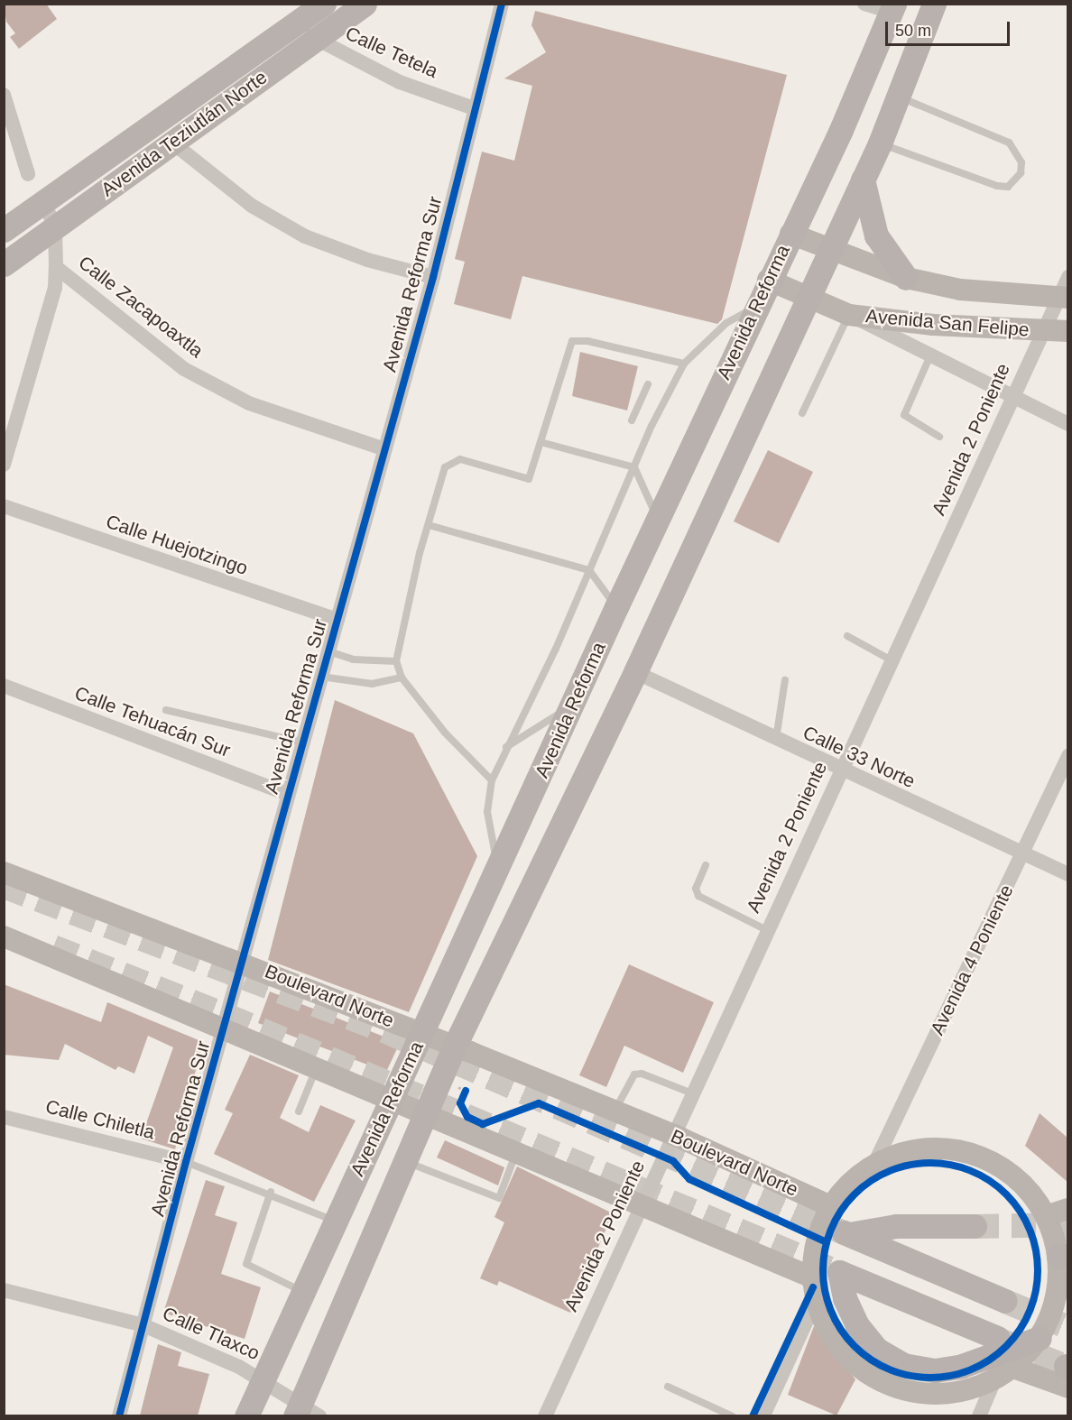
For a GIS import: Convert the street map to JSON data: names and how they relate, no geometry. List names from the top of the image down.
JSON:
{
  "streets": {
    "main road": [
      "Avenida Teziutlán Norte",
      "Avenida Reforma",
      "Avenida San Felipe",
      "Boulevard Norte"
    ],
    "street": [
      "Calle Tetela",
      "Avenida Reforma Sur",
      "Calle Zacapoaxtla",
      "Avenida 2 Poniente",
      "Calle Huejotzingo",
      "Calle Tehuacán Sur",
      "Calle 33 Norte",
      "Avenida 4 Poniente",
      "Calle Chiletla",
      "Calle Tlaxco"
    ]
  },
  "crossings": [
    ["Calle Tetela", "Avenida Teziutlán Norte"],
    ["Calle Tetela", "Avenida Reforma Sur"],
    ["Avenida Teziutlán Norte", "Calle Zacapoaxtla"],
    ["Avenida Reforma Sur", "Calle Zacapoaxtla"],
    ["Avenida Reforma Sur", "Calle Huejotzingo"],
    ["Avenida Reforma Sur", "Calle Tehuacán Sur"],
    ["Avenida Reforma Sur", "Boulevard Norte"],
    ["Avenida Reforma Sur", "Calle Chiletla"],
    ["Avenida Reforma Sur", "Calle Tlaxco"],
    ["Avenida Reforma", "Avenida San Felipe"],
    ["Avenida Reforma", "Calle 33 Norte"],
    ["Avenida Reforma", "Boulevard Norte"],
    ["Avenida Reforma", "Calle Tlaxco"],
    ["Avenida San Felipe", "Avenida 2 Poniente"],
    ["Avenida 2 Poniente", "Calle 33 Norte"],
    ["Avenida 2 Poniente", "Boulevard Norte"],
    ["Calle 33 Norte", "Avenida 4 Poniente"]
  ],
  "scale_bar": "50 m"
}
